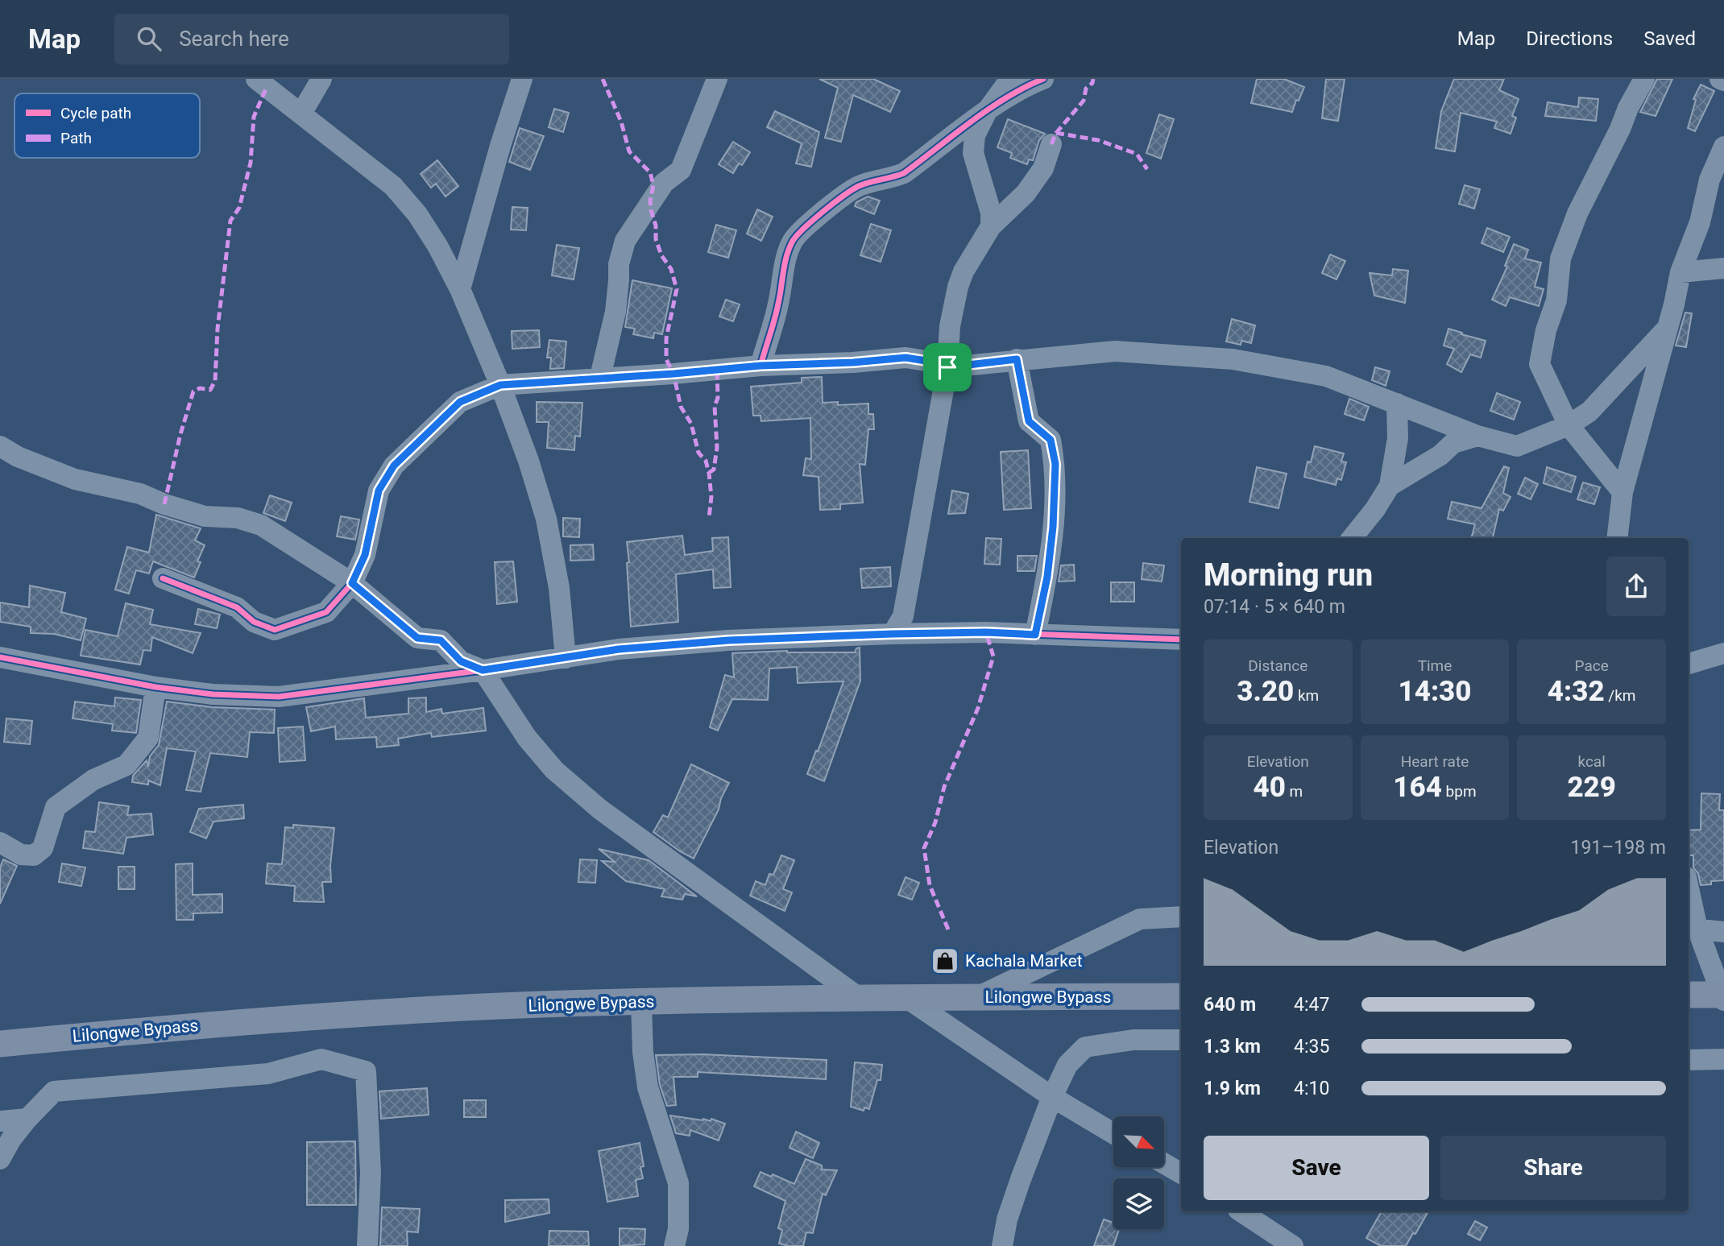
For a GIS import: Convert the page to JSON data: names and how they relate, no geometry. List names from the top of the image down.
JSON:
{
  "streets": {
    "main road": ["Lilongwe Bypass"]
  },
  "places": {
    "shop": ["Kachala Market"]
  },
  "legend": ["Cycle path", "Path"],
  "north": "bottom right",
  "page": {
    "header": "Map",
    "search": "Search here",
    "nav": ["Map", "Directions", "Saved"],
    "heading": ["Morning run", "07:14 · 5 × 640 m"],
    "stats": [
      ["Distance", "3.20 km"],
      ["Time", "14:30"],
      ["Pace", "4:32 /km"],
      ["Elevation", "40 m"],
      ["Heart rate", "164 bpm"],
      ["kcal", "229"]
    ],
    "chart": ["Elevation", "191–198 m"],
    "list": [
      {
        "name": "640 m",
        "note": "4:47"
      },
      {
        "name": "1.3 km",
        "note": "4:35"
      },
      {
        "name": "1.9 km",
        "note": "4:10"
      }
    ],
    "buttons": ["Save", "Share"]
  }
}
